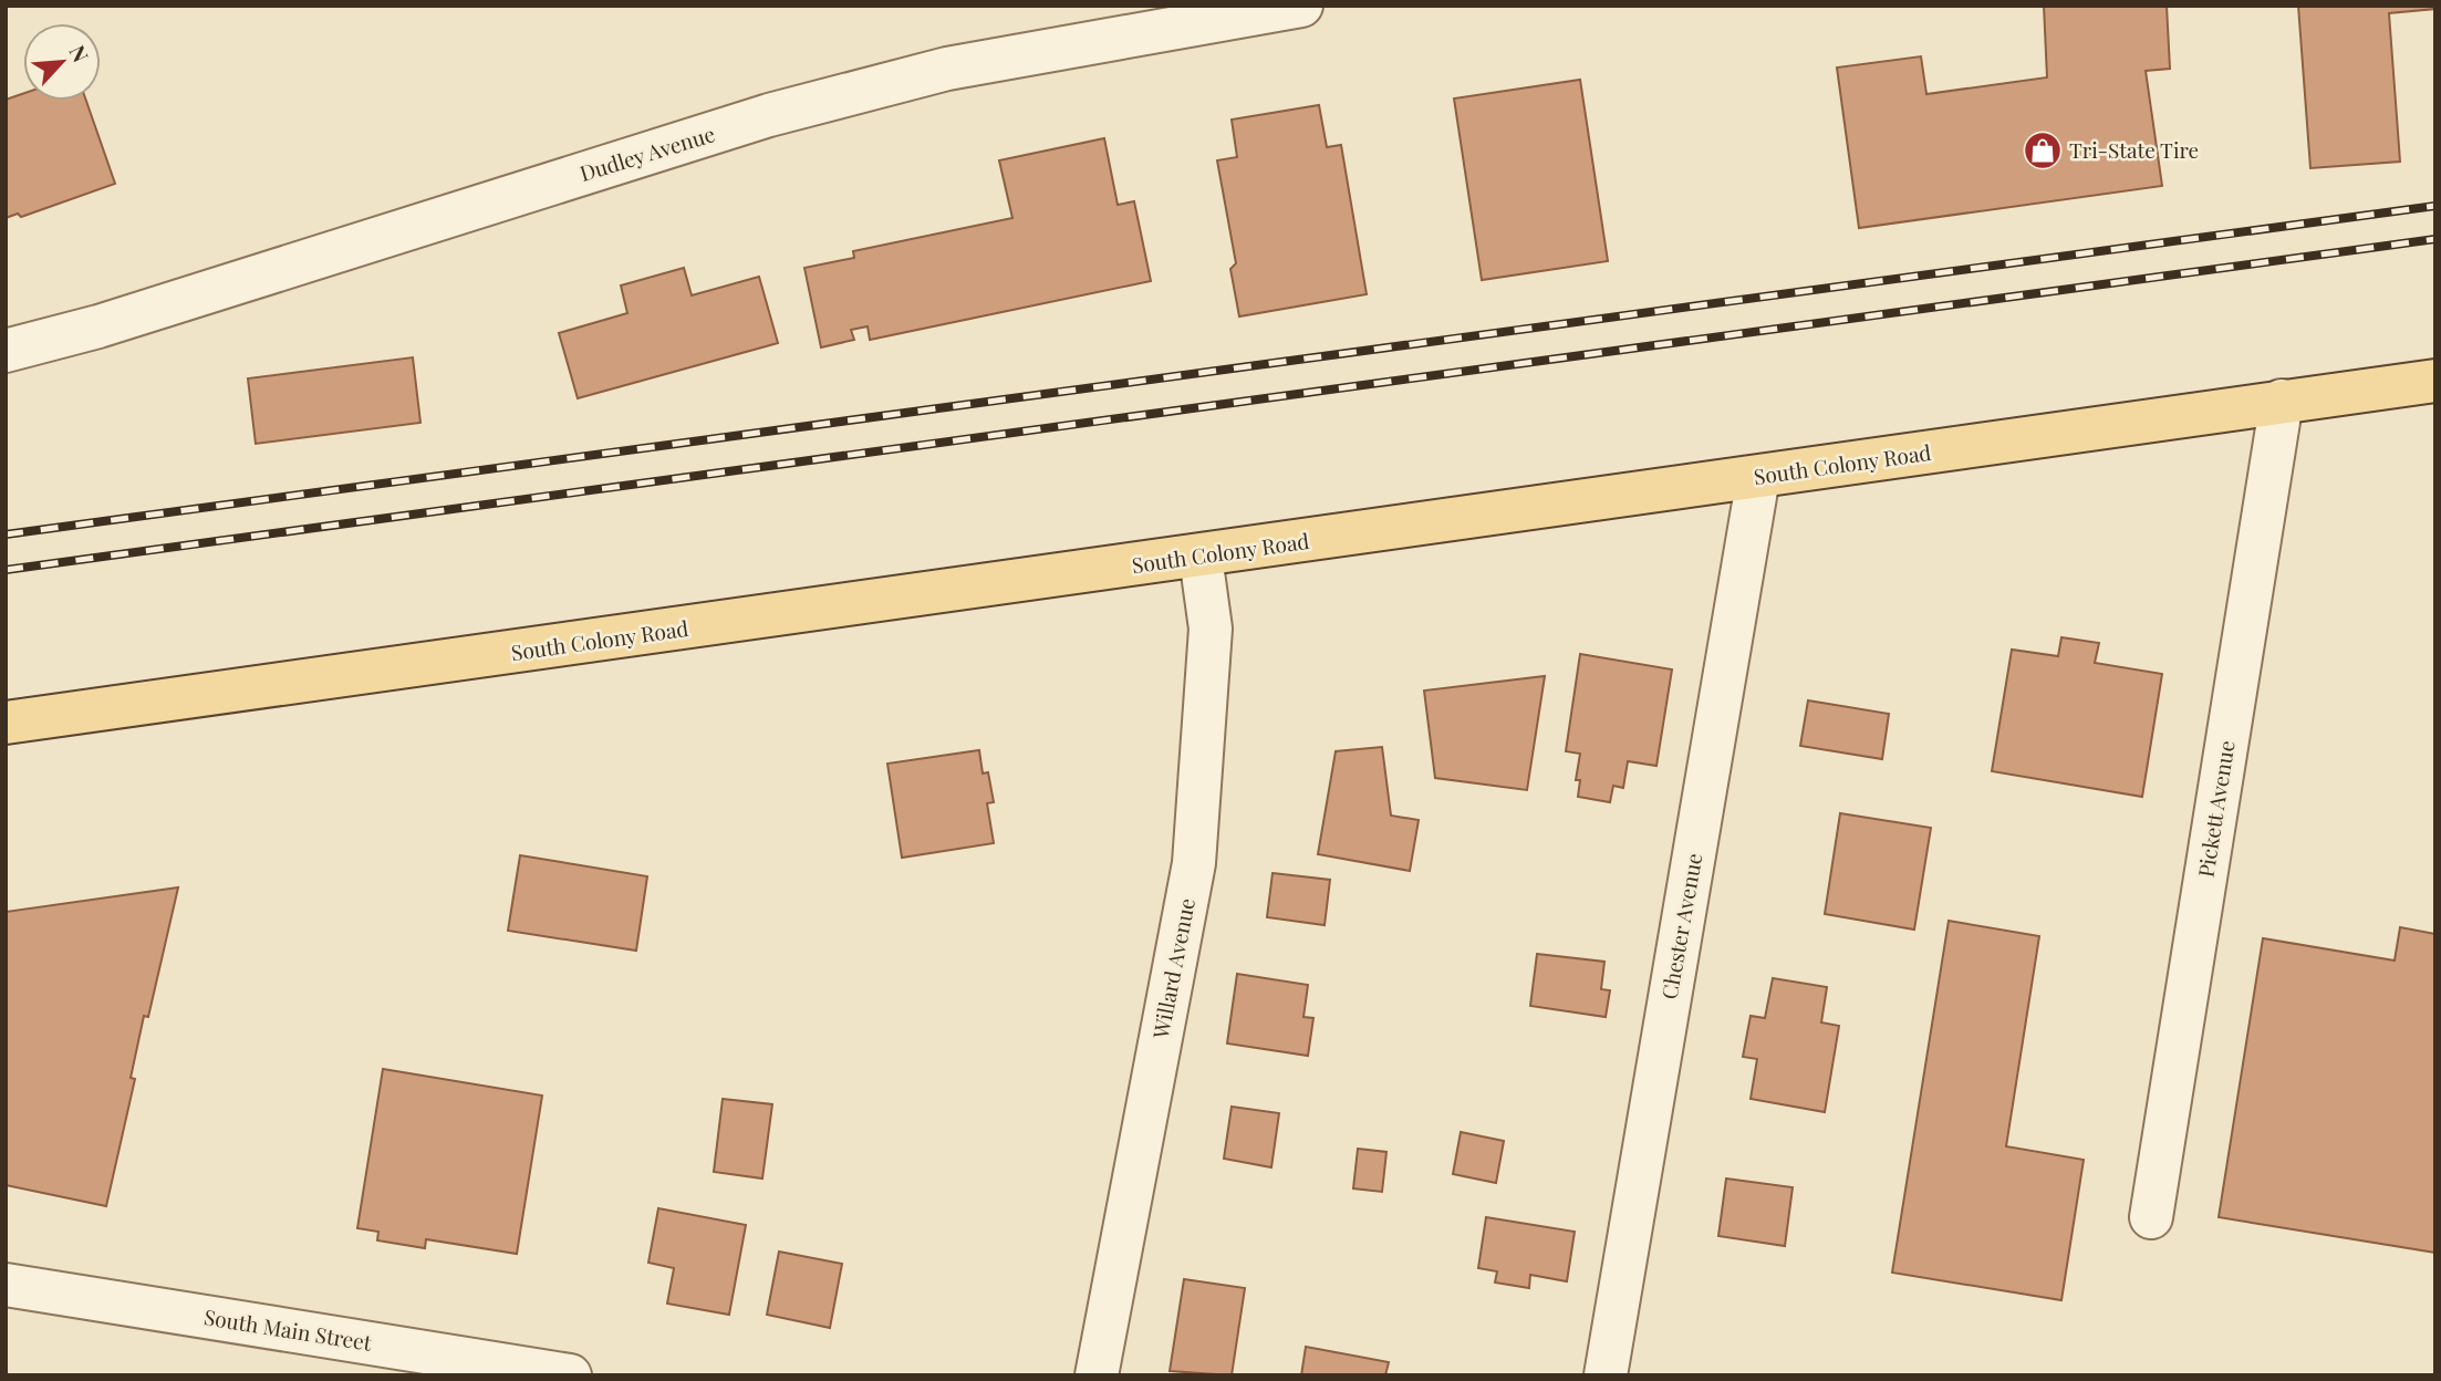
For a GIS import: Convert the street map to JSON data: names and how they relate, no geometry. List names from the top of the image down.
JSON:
{
  "streets": {
    "main road": ["South Colony Road"],
    "street": [
      "Dudley Avenue",
      "Pickett Avenue",
      "Chester Avenue",
      "Willard Avenue",
      "South Main Street"
    ]
  },
  "crossings": [
    ["South Colony Road", "Pickett Avenue"],
    ["South Colony Road", "Chester Avenue"],
    ["South Colony Road", "Willard Avenue"]
  ],
  "places": {
    "shop": ["Tri-State Tire"]
  },
  "north": "top right"
}
